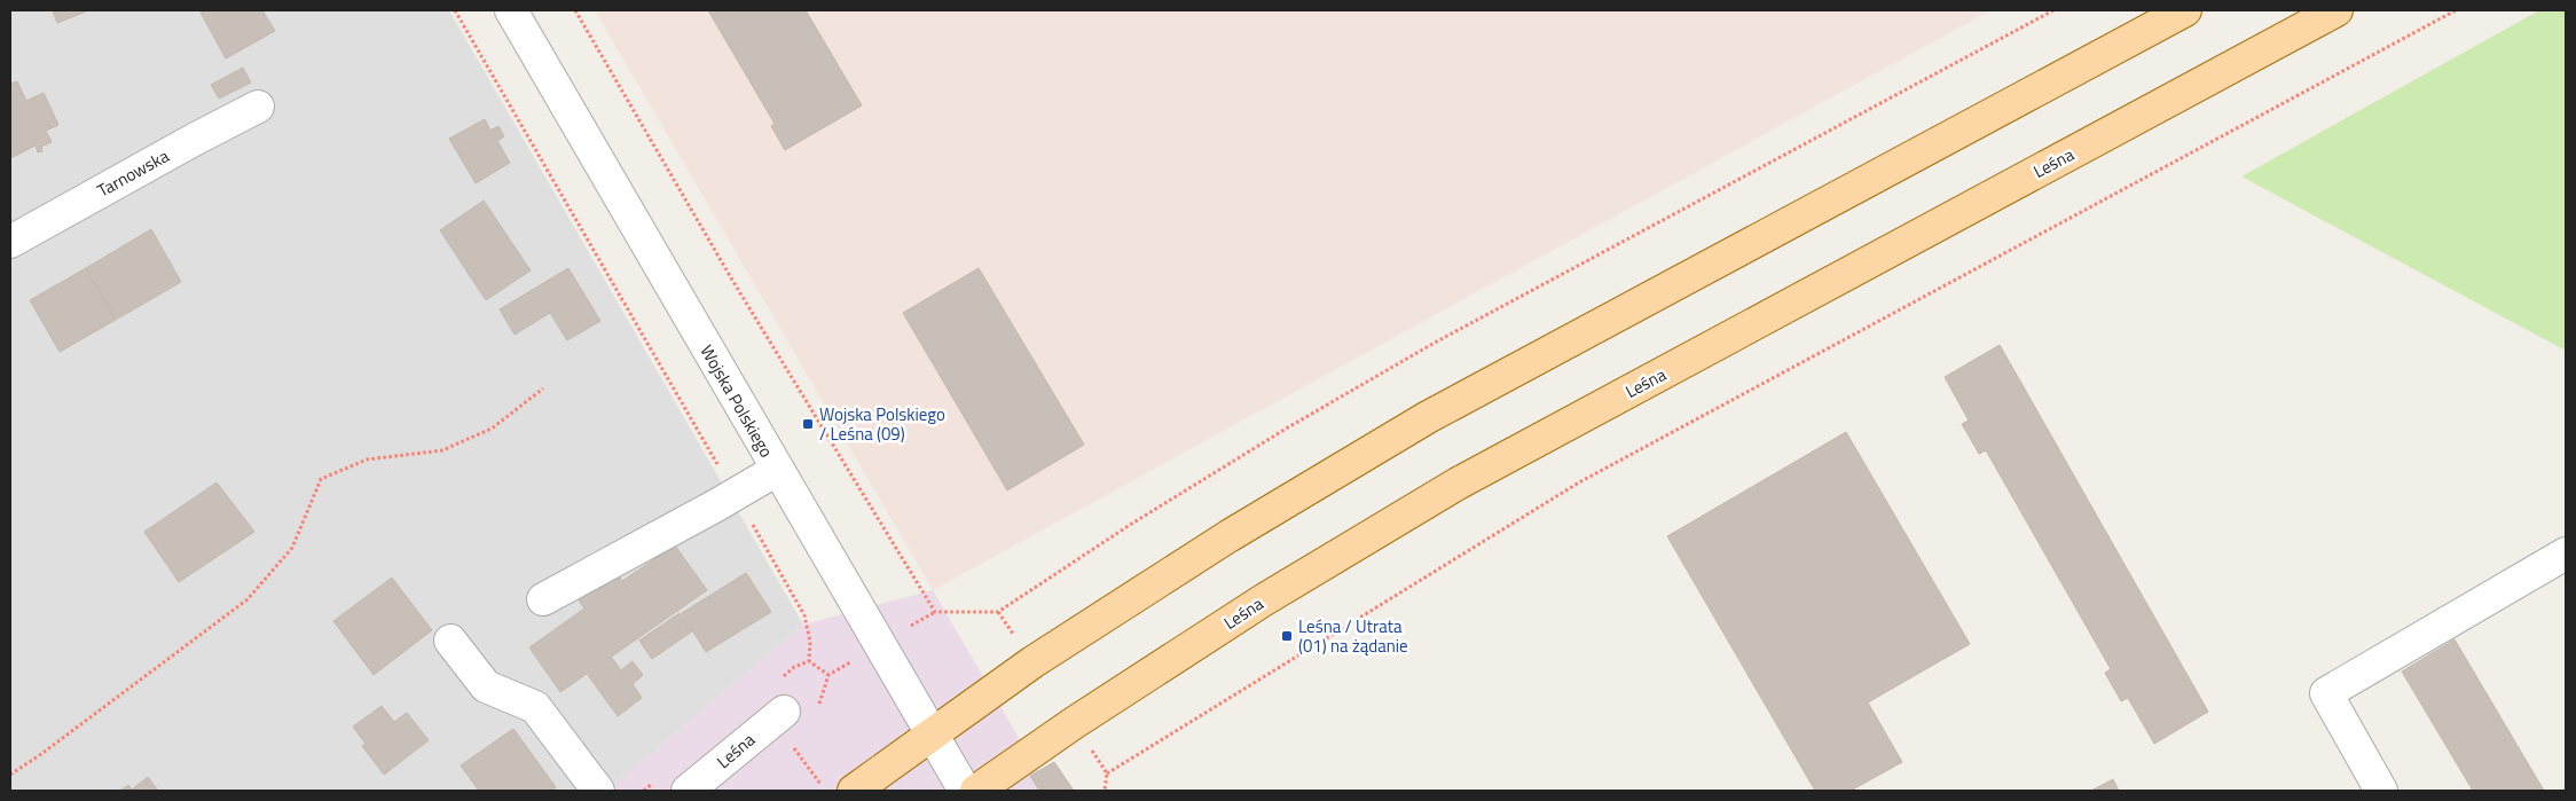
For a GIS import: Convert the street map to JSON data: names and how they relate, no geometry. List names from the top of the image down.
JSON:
{
  "streets": {
    "main road": ["Leśna"],
    "street": ["Tarnowska", "Wojska Polskiego"]
  },
  "places": {
    "transit": ["Wojska Polskiego / Leśna (09)", "Leśna / Utrata (01) na żądanie"]
  }
}
